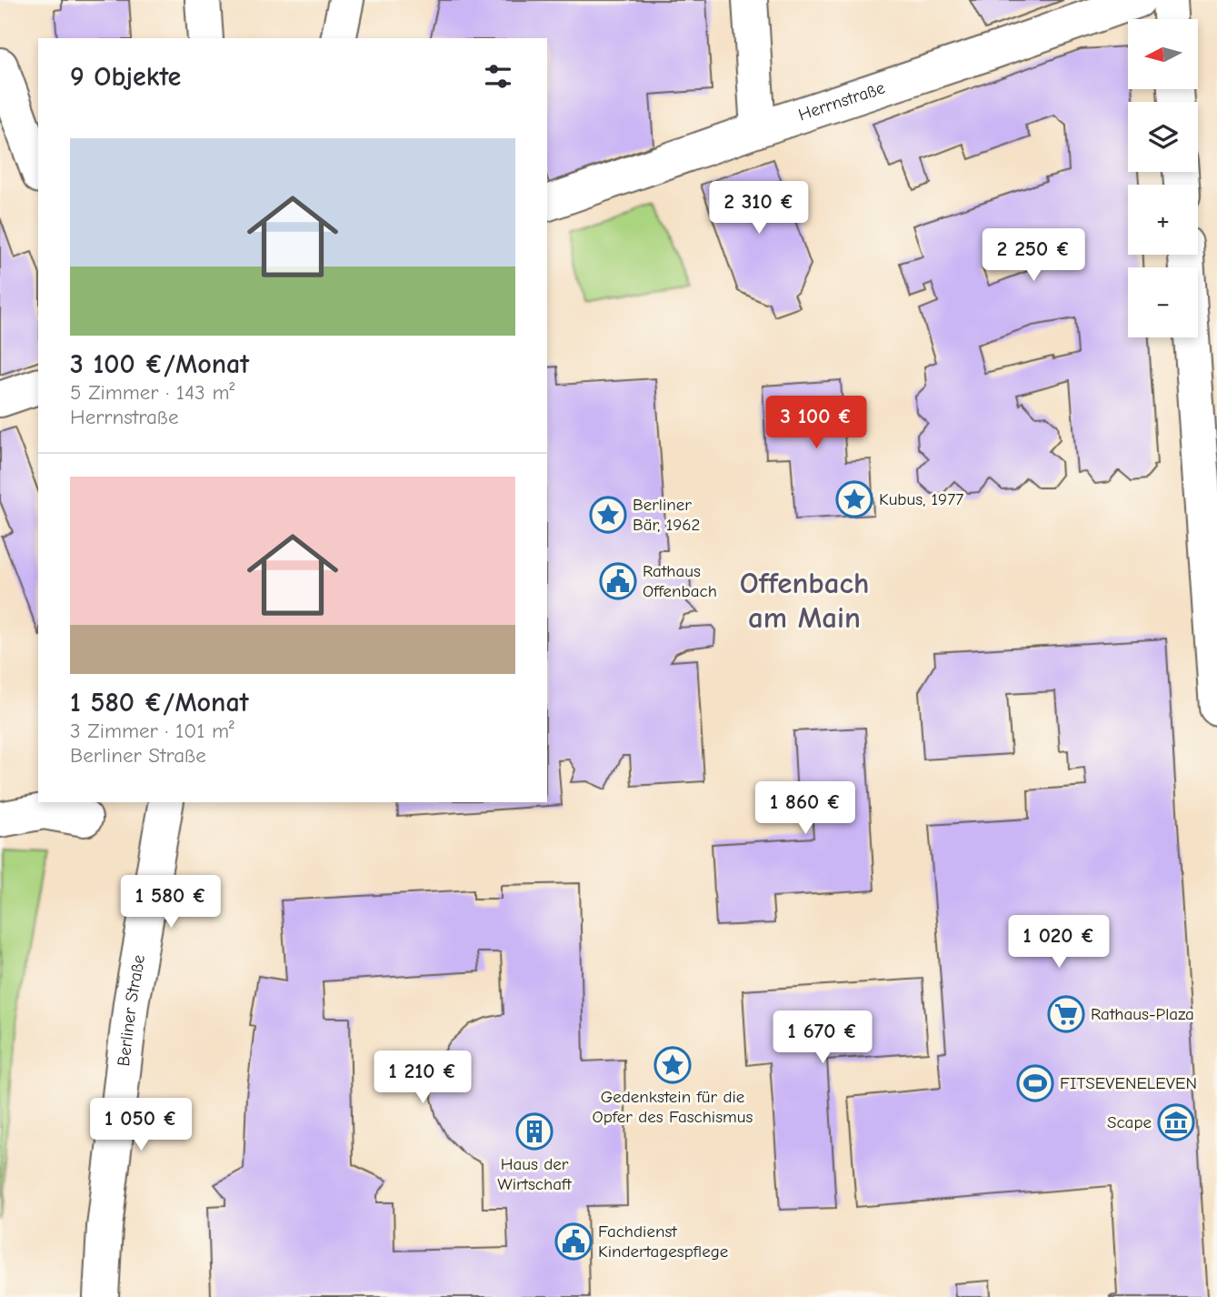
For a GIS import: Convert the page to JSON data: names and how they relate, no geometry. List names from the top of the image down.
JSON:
{
  "streets": {
    "street": ["Herrnstraße", "Berliner Straße"]
  },
  "districts": ["Offenbach am Main"],
  "places": {
    "place": ["Kubus, 1977", "Berliner Bär, 1962", "Gedenkstein für die Opfer des Faschismus"],
    "public building": ["Rathaus Offenbach", "Fachdienst Kindertagespflege"],
    "supermarket": ["Rathaus-Plaza"],
    "sports": ["FITSEVENELEVEN"],
    "museum": ["Scape"],
    "building": ["Haus der Wirtschaft"]
  },
  "north": "left",
  "page": {
    "map_buttons": ["+", "−"],
    "heading": "9 Objekte",
    "list": [
      {
        "name": "3 100 €/Monat",
        "note": "5 Zimmer · 143 m² · Herrnstraße"
      },
      {
        "name": "1 580 €/Monat",
        "note": "3 Zimmer · 101 m² · Berliner Straße"
      }
    ],
    "price": [
      "2 310 €",
      "2 250 €",
      "3 100 €",
      "1 860 €",
      "1 580 €",
      "1 020 €",
      "1 670 €",
      "1 210 €",
      "1 050 €"
    ]
  }
}
